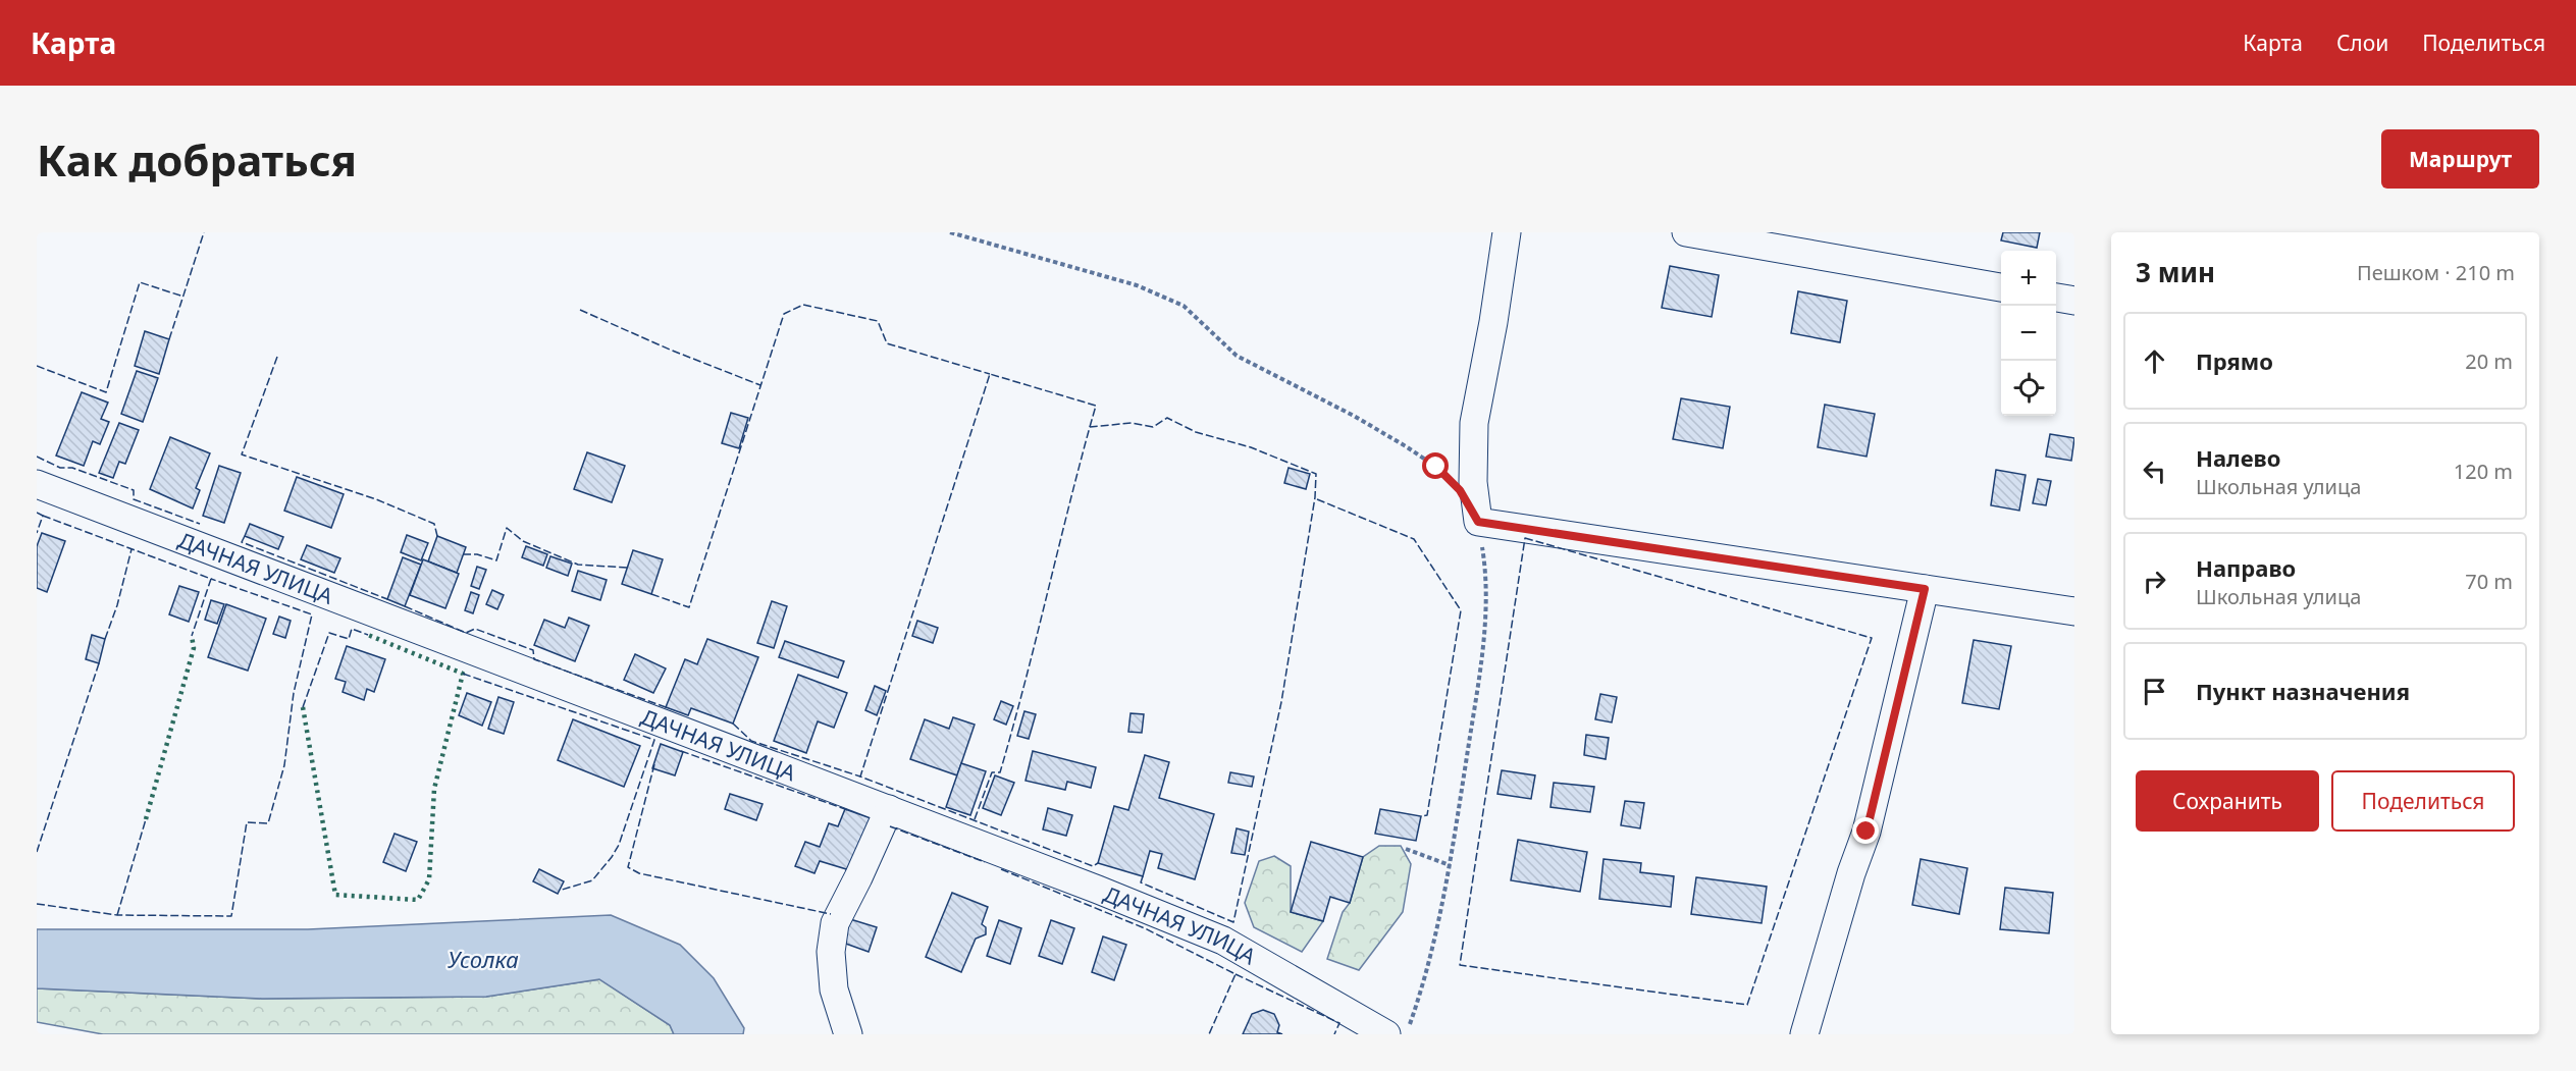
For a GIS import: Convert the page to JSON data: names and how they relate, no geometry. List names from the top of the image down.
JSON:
{
  "streets": {
    "street": ["ДАЧНАЯ УЛИЦА"]
  },
  "water": ["Усолка"],
  "page": {
    "header": "Карта",
    "nav": ["Карта", "Слои", "Поделиться"],
    "buttons": [
      "Маршрут",
      ["Сохранить", "Поделиться"]
    ],
    "title": "Как добраться",
    "heading": ["3 мин", "Пешком · 210 m"],
    "map_buttons": ["+", "−"],
    "list": [
      ["Прямо", "20 m"],
      ["Налево", "Школьная улица", "120 m"],
      ["Направо", "Школьная улица", "70 m"],
      "Пункт назначения"
    ]
  }
}
